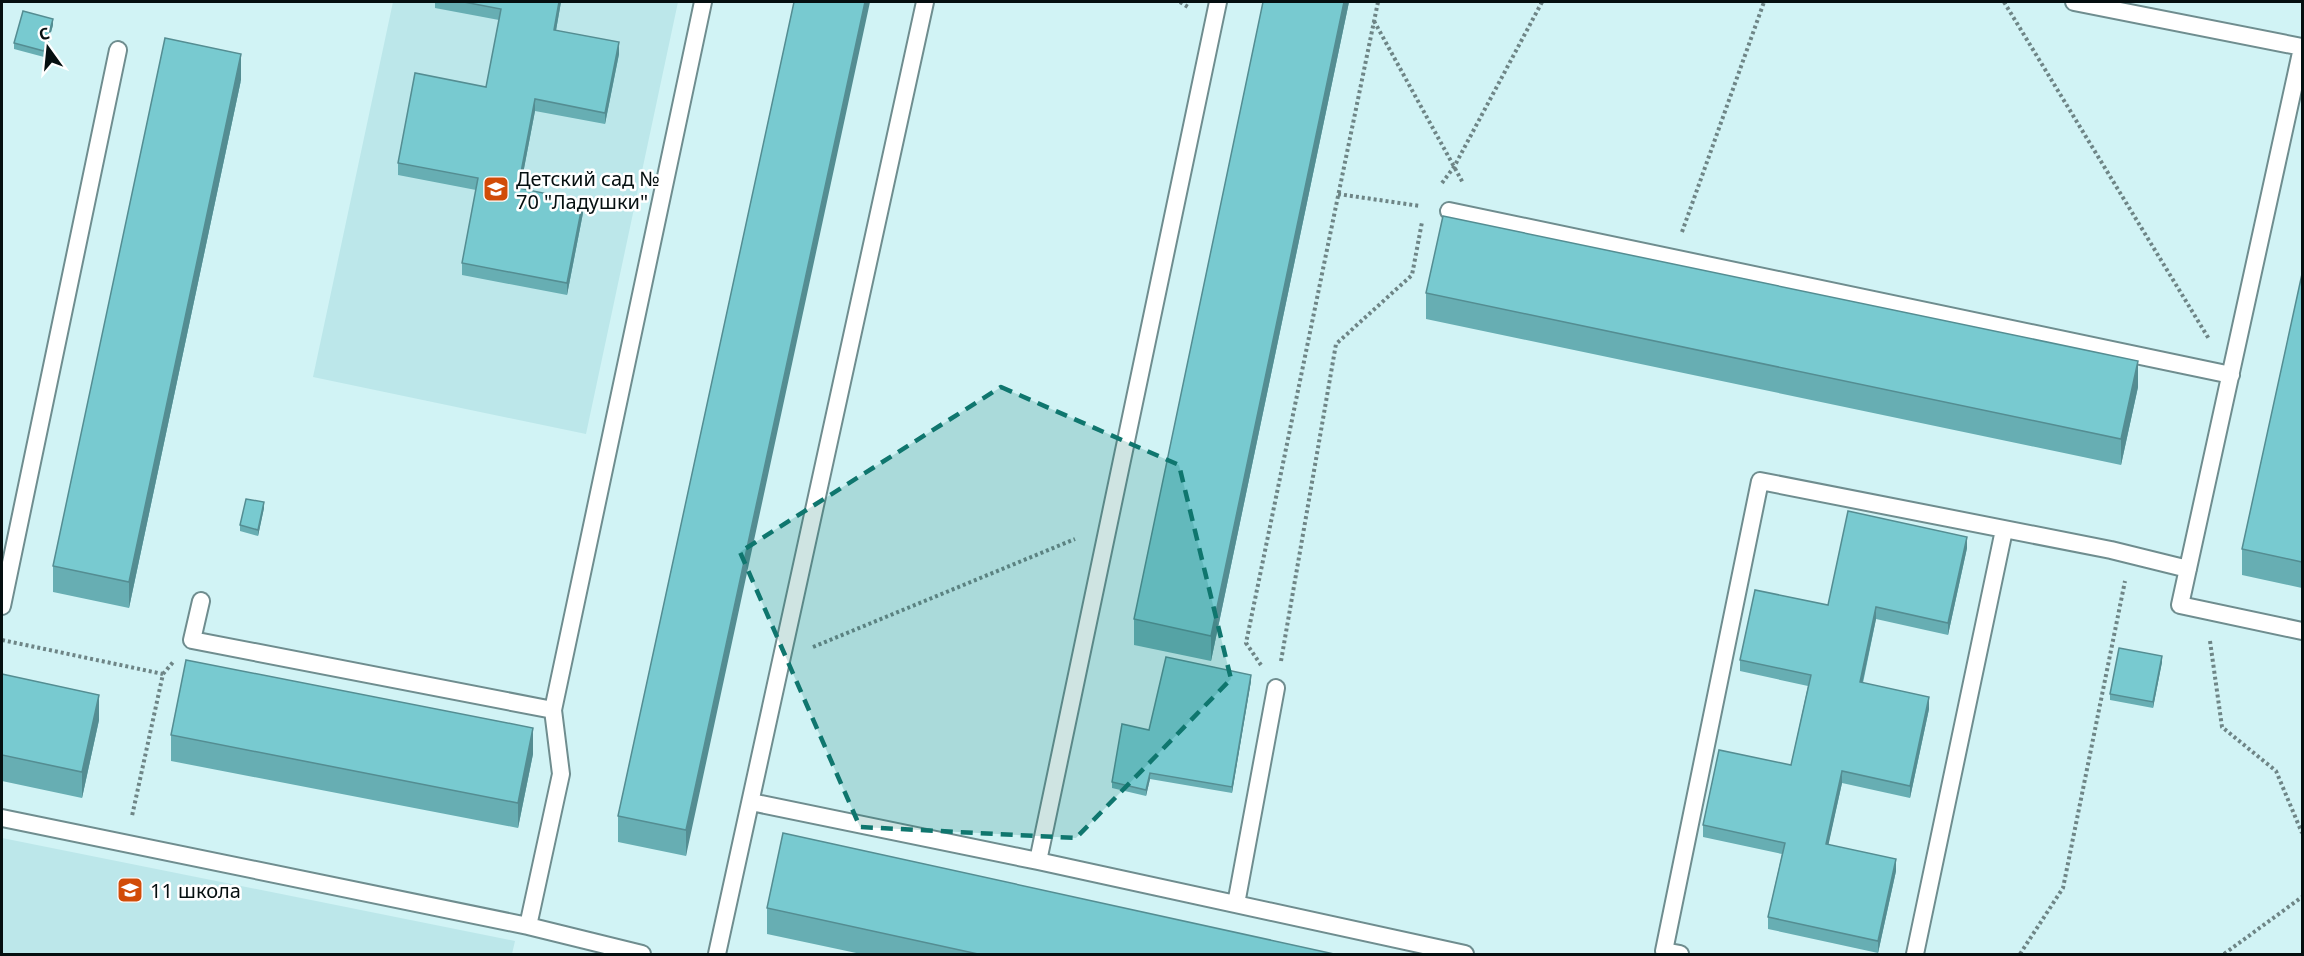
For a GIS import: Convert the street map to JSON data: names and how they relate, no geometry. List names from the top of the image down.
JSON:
{
  "places": {
    "school or university": ["Детский сад № 70 \"Ладушки\"", "11 школа"]
  },
  "north": "top"
}
